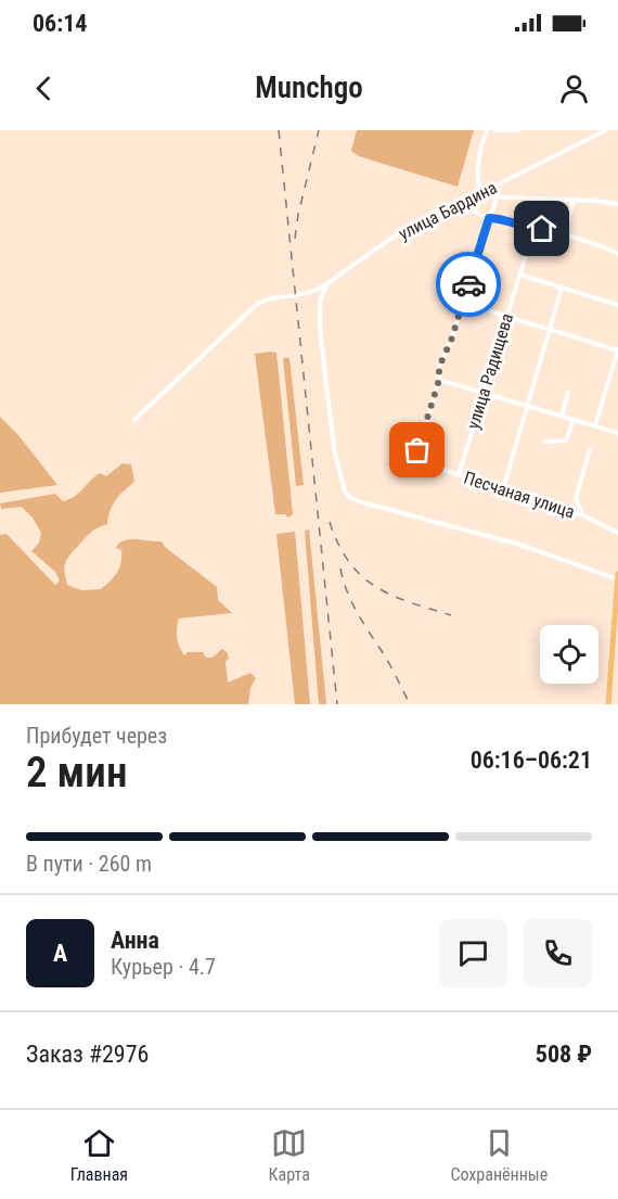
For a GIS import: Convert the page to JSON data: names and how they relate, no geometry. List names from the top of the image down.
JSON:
{
  "streets": {
    "street": ["улица Бардина", "улица Радищева", "Песчаная улица"]
  },
  "crossings": [
    ["улица Радищева", "Песчаная улица"]
  ],
  "page": {
    "status": "06:14",
    "header": "Munchgo",
    "heading": ["2 мин", "Прибудет через", "06:16–06:21"],
    "panel": [
      "Анна",
      "Курьер · 4.7",
      "Заказ #2976",
      "508 ₽"
    ],
    "bar": "В пути · 260 m",
    "round": "А",
    "tabs": ["Главная", "Карта", "Сохранённые"]
  }
}
